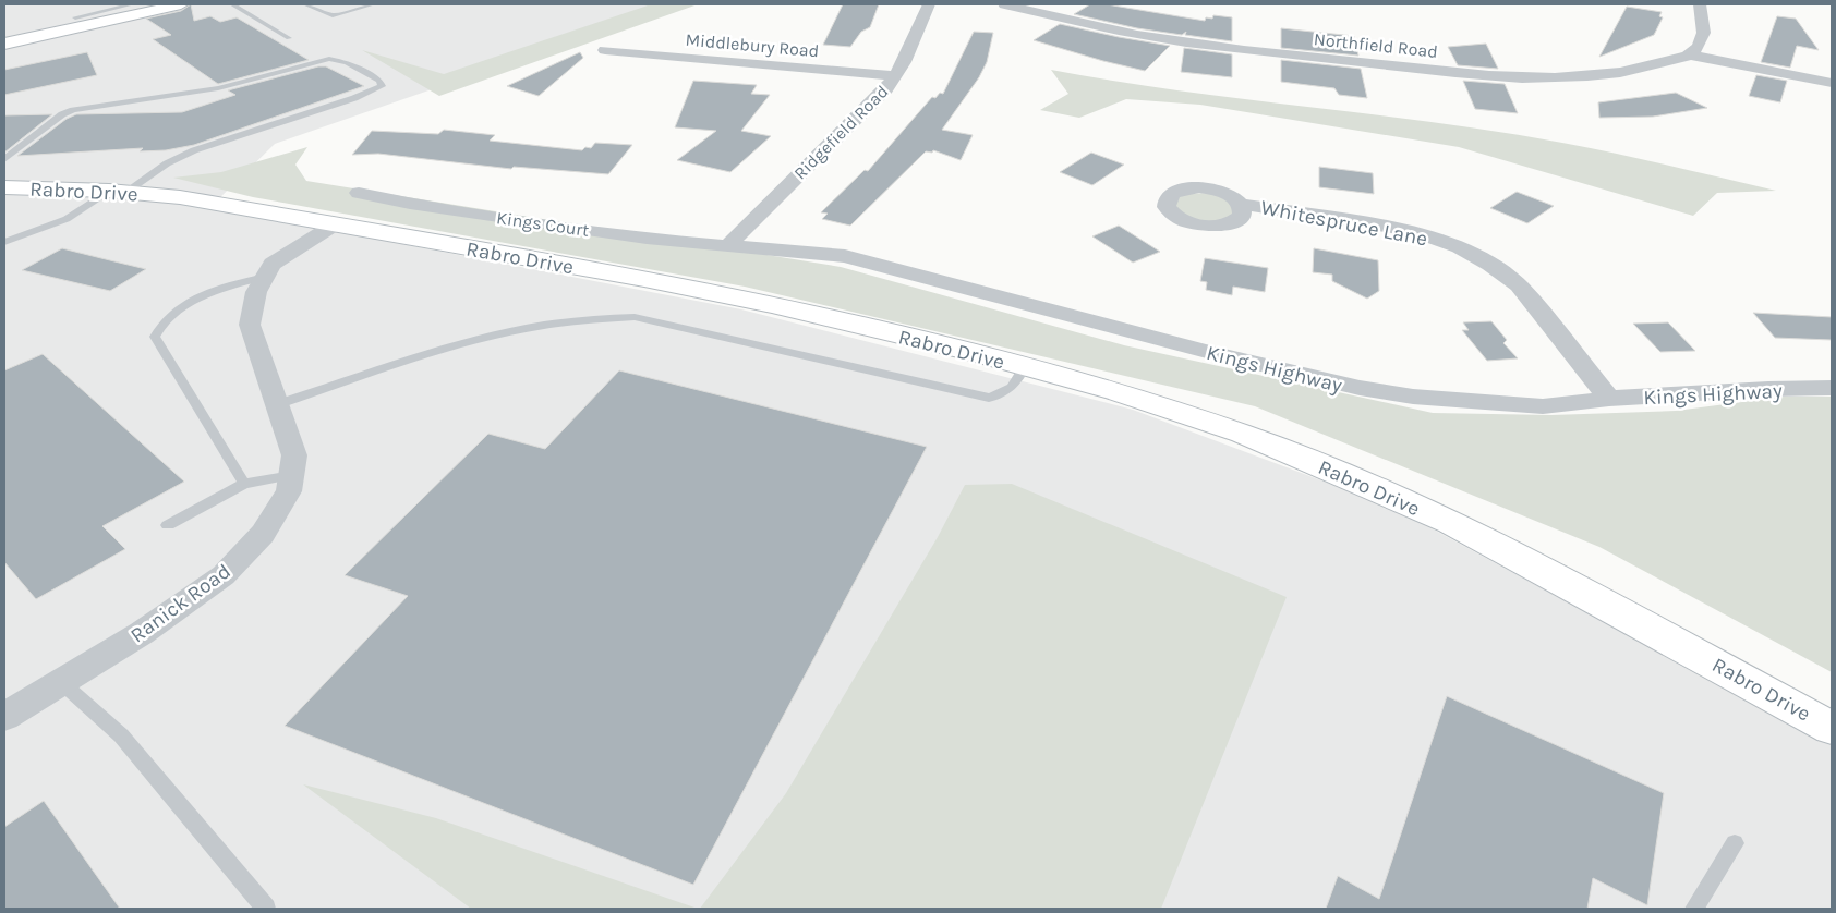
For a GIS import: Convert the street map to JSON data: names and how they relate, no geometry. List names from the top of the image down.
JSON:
{
  "streets": {
    "main road": ["Rabro Drive"],
    "street": [
      "Middlebury Road",
      "Northfield Road",
      "Ridgefield Road",
      "Whitespruce Lane",
      "Kings Court",
      "Kings Highway",
      "Ranick Road"
    ]
  },
  "crossings": [
    ["Middlebury Road", "Ridgefield Road"],
    ["Ridgefield Road", "Kings Court"],
    ["Ridgefield Road", "Kings Highway"],
    ["Rabro Drive", "Ranick Road"],
    ["Whitespruce Lane", "Kings Highway"],
    ["Kings Court", "Kings Highway"]
  ]
}
